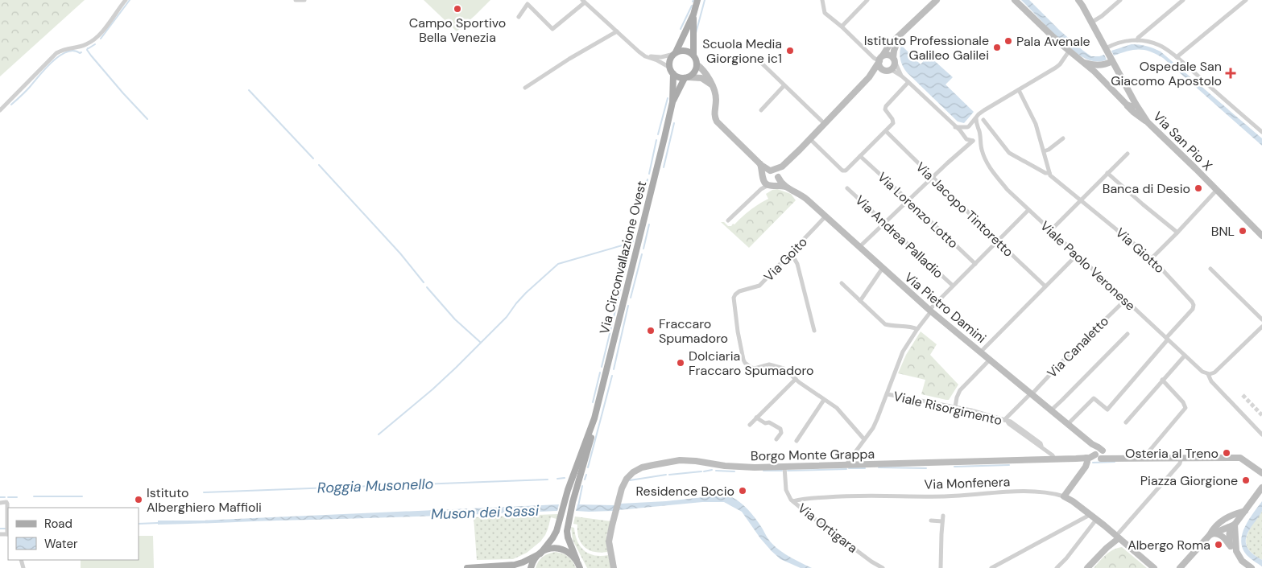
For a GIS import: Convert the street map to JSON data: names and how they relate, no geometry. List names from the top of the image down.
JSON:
{
  "streets": {
    "main road": ["Via Circonvallazione Ovest"],
    "street": [
      "Via San Pio X",
      "Via Jacopo Tintoretto",
      "Via Lorenzo Lotto",
      "Via Andrea Palladio",
      "Via Giotto",
      "Via Goito",
      "Viale Paolo Veronese",
      "Via Pietro Damini",
      "Via Canaletto",
      "Viale Risorgimento",
      "Borgo Monte Grappa",
      "Via Monfenera",
      "Via Ortigara"
    ]
  },
  "crossings": [
    ["Via Giotto", "Viale Paolo Veronese"],
    ["Via Goito", "Via Pietro Damini"],
    ["Viale Paolo Veronese", "Via Canaletto"],
    ["Via Pietro Damini", "Via Canaletto"],
    ["Via Pietro Damini", "Borgo Monte Grappa"],
    ["Via Canaletto", "Viale Risorgimento"],
    ["Viale Risorgimento", "Borgo Monte Grappa"],
    ["Via Monfenera", "Via Ortigara"]
  ],
  "water": ["Roggia Musonello", "Muson dei Sassi"],
  "places": {
    "other": [
      "Campo Sportivo Bella Venezia",
      "Pala Avenale",
      "Istituto Professionale Galileo Galilei",
      "Scuola Media Giorgione ic1",
      "Banca di Desio",
      "BNL",
      "Fraccaro Spumadoro",
      "Dolciaria Fraccaro Spumadoro",
      "Osteria al Treno",
      "Piazza Giorgione",
      "Residence Bocio",
      "Istituto Alberghiero Maffioli",
      "Albergo Roma"
    ],
    "health": ["Ospedale San Giacomo Apostolo"]
  },
  "legend": ["Road", "Water"]
}
